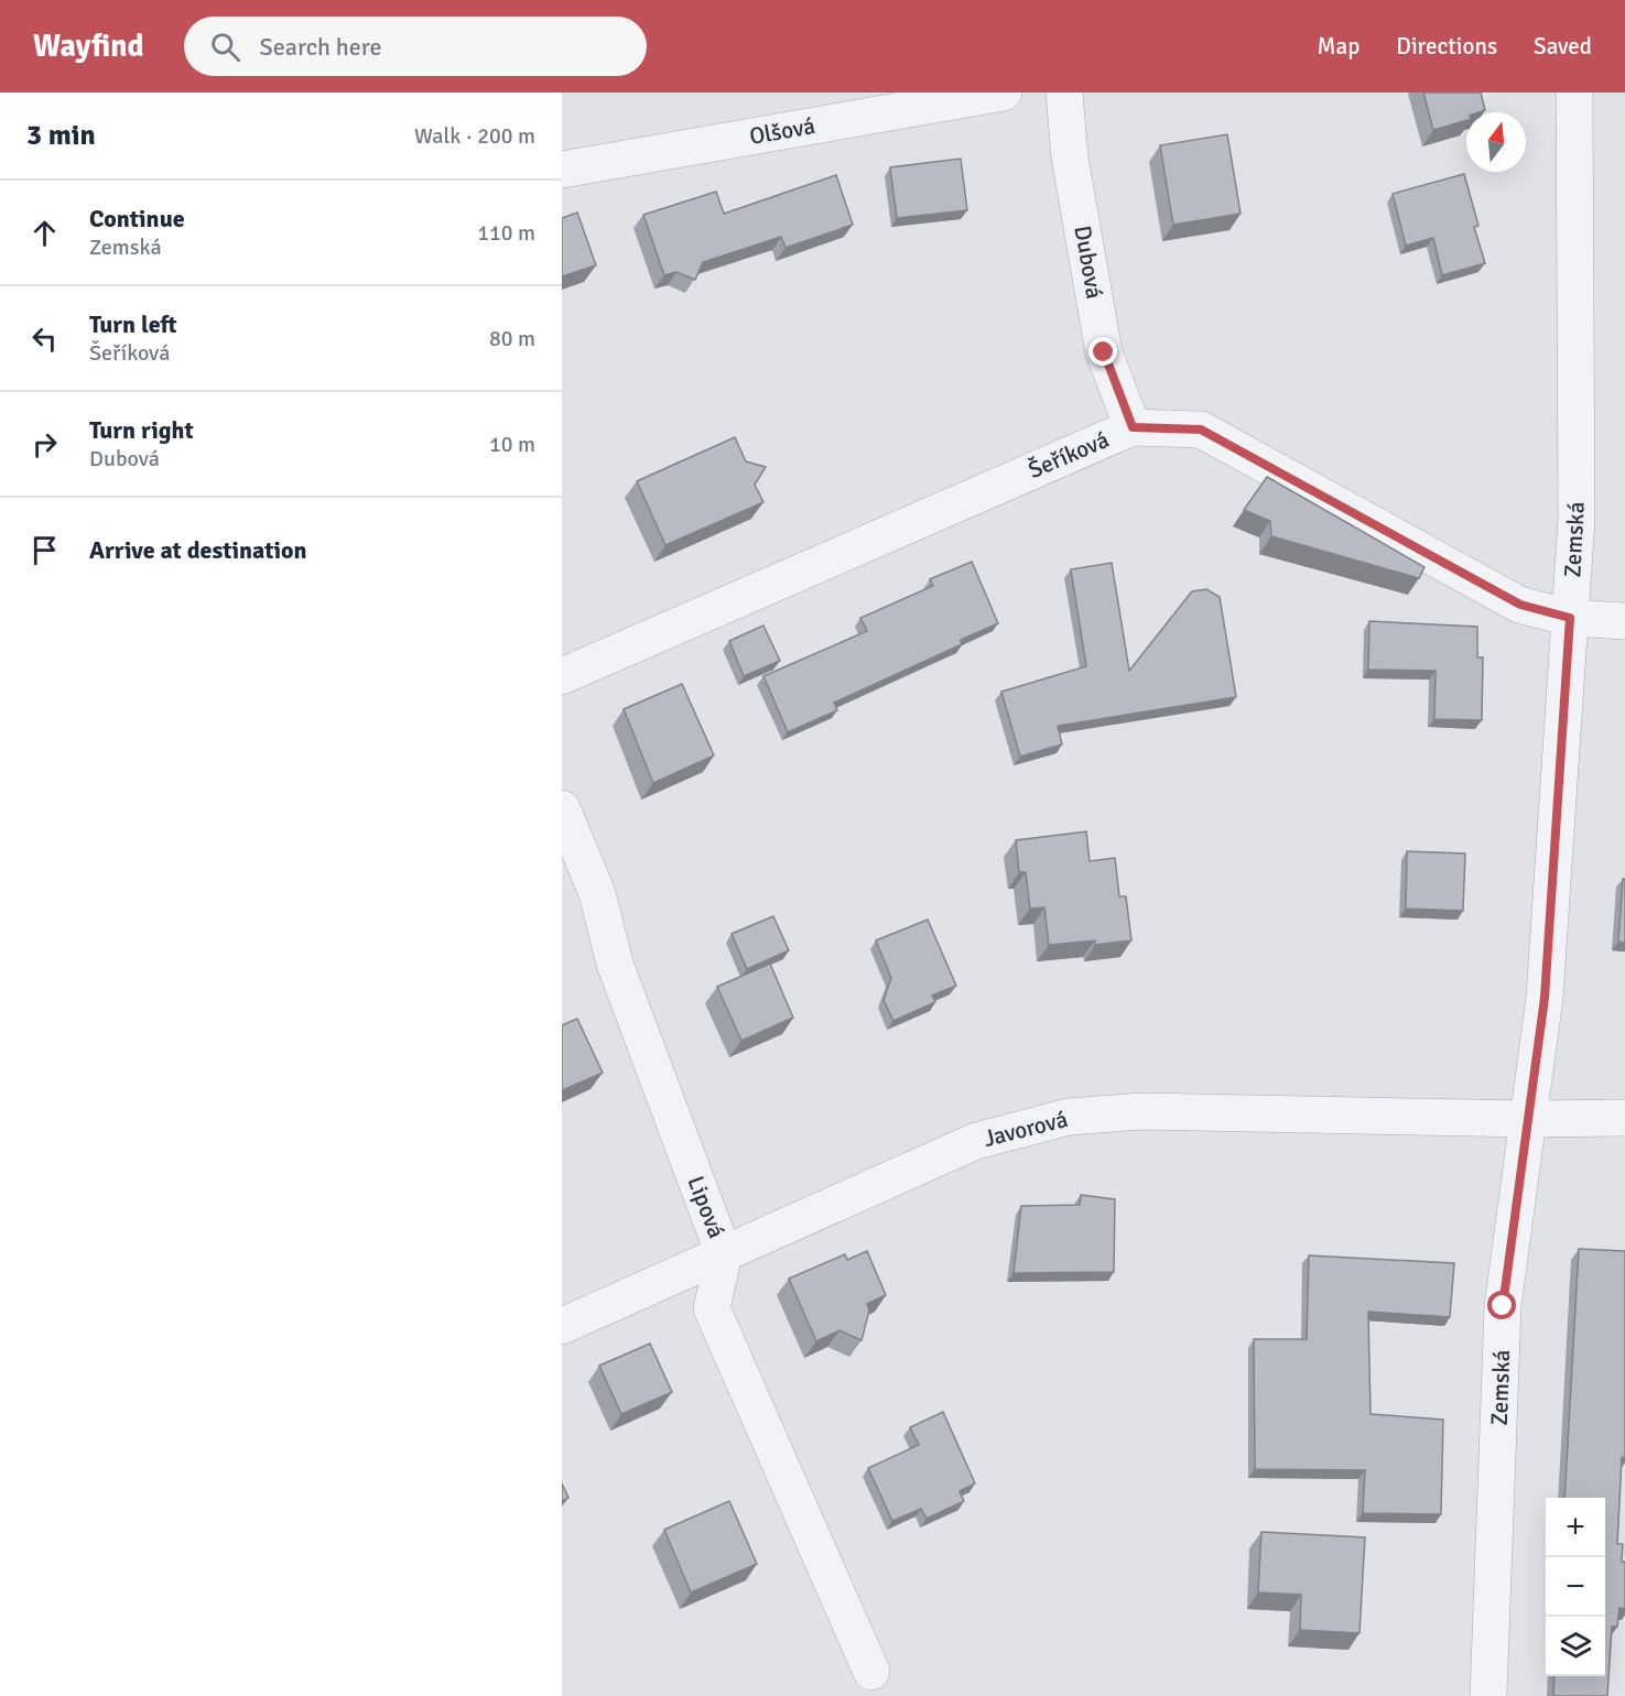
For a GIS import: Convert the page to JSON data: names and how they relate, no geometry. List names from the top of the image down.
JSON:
{
  "streets": {
    "street": [
      "Olšová",
      "Dubová",
      "Šeříková",
      "Zemská",
      "Javorová",
      "Lipová"
    ]
  },
  "crossings": [
    ["Dubová", "Šeříková"],
    ["Šeříková", "Zemská"],
    ["Zemská", "Javorová"],
    ["Javorová", "Lipová"]
  ],
  "north": "top",
  "page": {
    "header": "Wayfind",
    "search": "Search here",
    "nav": ["Map", "Directions", "Saved"],
    "heading": ["3 min", "Walk · 200 m"],
    "list": [
      ["Continue", "Zemská", "110 m"],
      ["Turn left", "Šeříková", "80 m"],
      ["Turn right", "Dubová", "10 m"],
      "Arrive at destination"
    ],
    "map_buttons": ["+", "−"]
  }
}
